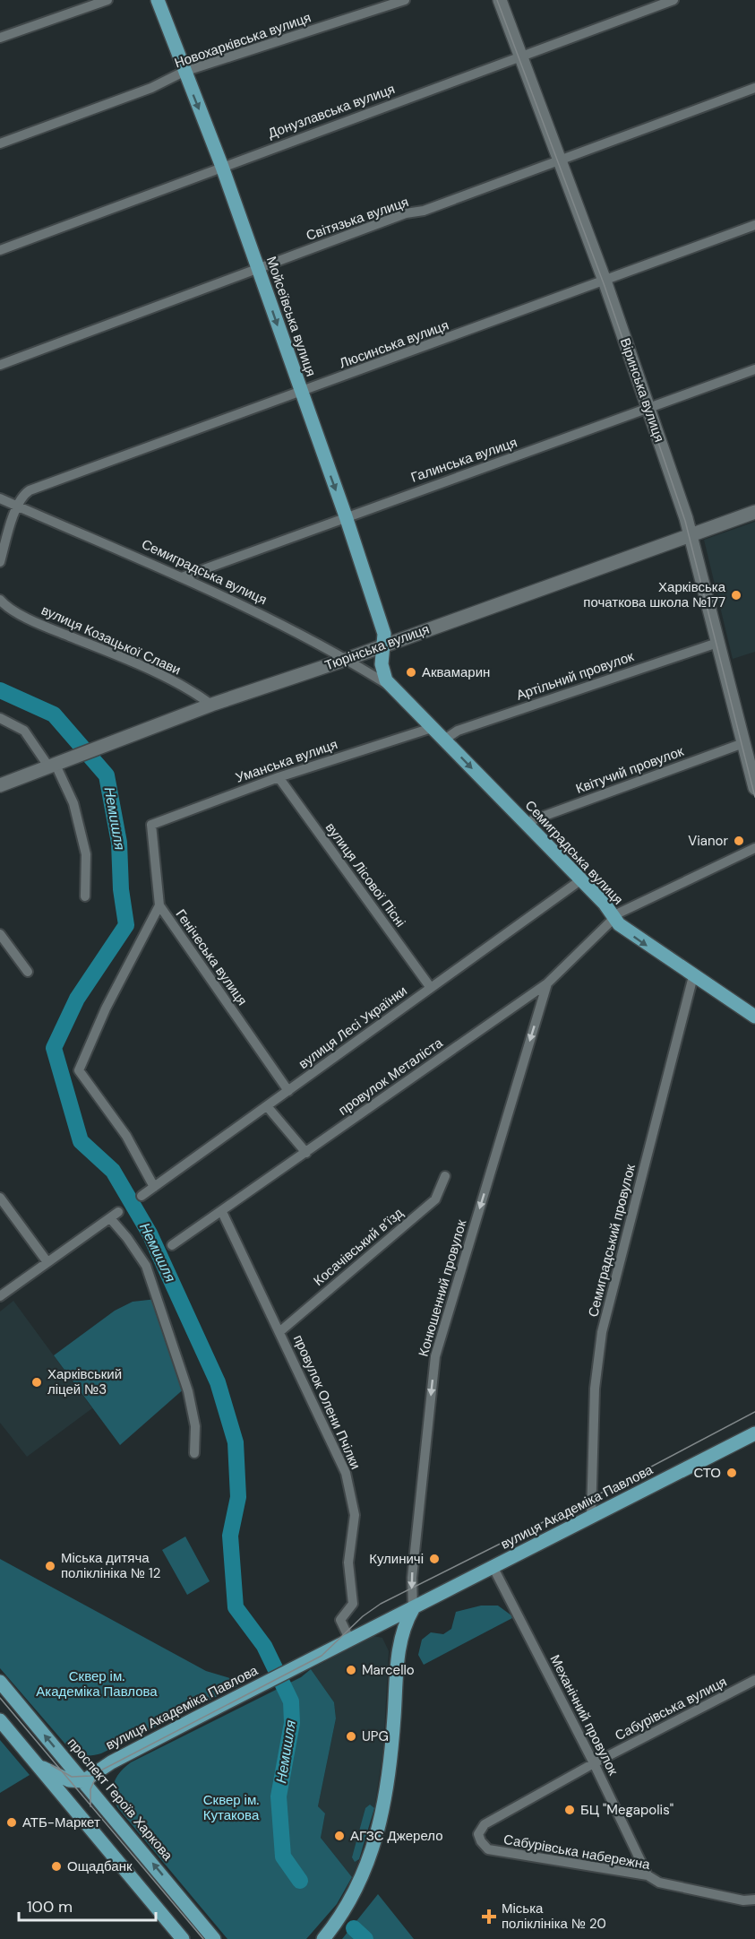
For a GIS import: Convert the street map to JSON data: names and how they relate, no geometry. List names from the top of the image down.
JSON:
{
  "streets": {
    "main road": [
      "Мойсеївська вулиця",
      "Віринська вулиця",
      "Семиградська вулиця",
      "Тюрінська вулиця",
      "вулиця Академіка Павлова",
      "проспект Героїв Харкова"
    ],
    "street": [
      "Новохарківська вулиця",
      "Донузлавська вулиця",
      "Світязька вулиця",
      "Люсинська вулиця",
      "Галинська вулиця",
      "вулиця Козацької Слави",
      "Артільний провулок",
      "Уманська вулиця",
      "Квітучий провулок",
      "вулиця Лісової Пісні",
      "Генічеська вулиця",
      "вулиця Лесі Українки",
      "провулок Металіста",
      "Семиградський провулок",
      "Косачівський в’їзд",
      "Конюшенний провулок",
      "провулок Олени Пчілки",
      "Сабурівська вулиця",
      "Механічний провулок",
      "Сабурівська набережна"
    ]
  },
  "crossings": [
    ["Новохарківська вулиця", "Мойсеївська вулиця"],
    ["Донузлавська вулиця", "Мойсеївська вулиця"],
    ["Донузлавська вулиця", "Віринська вулиця"],
    ["Світязька вулиця", "Мойсеївська вулиця"],
    ["Світязька вулиця", "Віринська вулиця"],
    ["Мойсеївська вулиця", "Люсинська вулиця"],
    ["Мойсеївська вулиця", "Галинська вулиця"],
    ["Мойсеївська вулиця", "Семиградська вулиця"],
    ["Мойсеївська вулиця", "Тюрінська вулиця"],
    ["Люсинська вулиця", "Віринська вулиця"],
    ["Люсинська вулиця", "Семиградська вулиця"],
    ["Віринська вулиця", "Галинська вулиця"],
    ["Віринська вулиця", "Тюрінська вулиця"],
    ["Віринська вулиця", "Артільний провулок"],
    ["Віринська вулиця", "Квітучий провулок"],
    ["Галинська вулиця", "Семиградська вулиця"],
    ["Семиградська вулиця", "Тюрінська вулиця"],
    ["Семиградська вулиця", "Артільний провулок"],
    ["Семиградська вулиця", "Уманська вулиця"],
    ["Семиградська вулиця", "Квітучий провулок"],
    ["Семиградська вулиця", "вулиця Лесі Українки"],
    ["Семиградська вулиця", "провулок Металіста"],
    ["Семиградська вулиця", "Семиградський провулок"],
    ["вулиця Козацької Слави", "Тюрінська вулиця"],
    ["Уманська вулиця", "вулиця Лісової Пісні"],
    ["Уманська вулиця", "Генічеська вулиця"],
    ["вулиця Лісової Пісні", "вулиця Лесі Українки"],
    ["Генічеська вулиця", "вулиця Лесі Українки"],
    ["провулок Металіста", "Конюшенний провулок"],
    ["провулок Металіста", "провулок Олени Пчілки"],
    ["Семиградський провулок", "вулиця Академіка Павлова"],
    ["Косачівський в’їзд", "провулок Олени Пчілки"],
    ["Конюшенний провулок", "вулиця Академіка Павлова"],
    ["провулок Олени Пчілки", "вулиця Академіка Павлова"],
    ["вулиця Академіка Павлова", "Механічний провулок"],
    ["вулиця Академіка Павлова", "проспект Героїв Харкова"],
    ["Сабурівська вулиця", "Механічний провулок"],
    ["Сабурівська вулиця", "Сабурівська набережна"],
    ["Механічний провулок", "Сабурівська набережна"]
  ],
  "one_way": ["Мойсеївська вулиця", "Конюшенний провулок"],
  "water": ["Немишля"],
  "parks": ["Сквер ім. Академіка Павлова", "Сквер ім. Кутакова"],
  "places": {
    "other": [
      "Харківська початкова школа №177",
      "Аквамарин",
      "Vianor",
      "Харківський ліцей №3",
      "СТО",
      "Кулиничі",
      "Міська дитяча поліклініка № 12",
      "Marcello",
      "UPG",
      "БЦ \"Megapolis\"",
      "АТБ-Маркет",
      "АГЗС Джерело",
      "Ощадбанк"
    ],
    "health": ["Міська поліклініка № 20"]
  },
  "scale_bar": "100 m"
}
